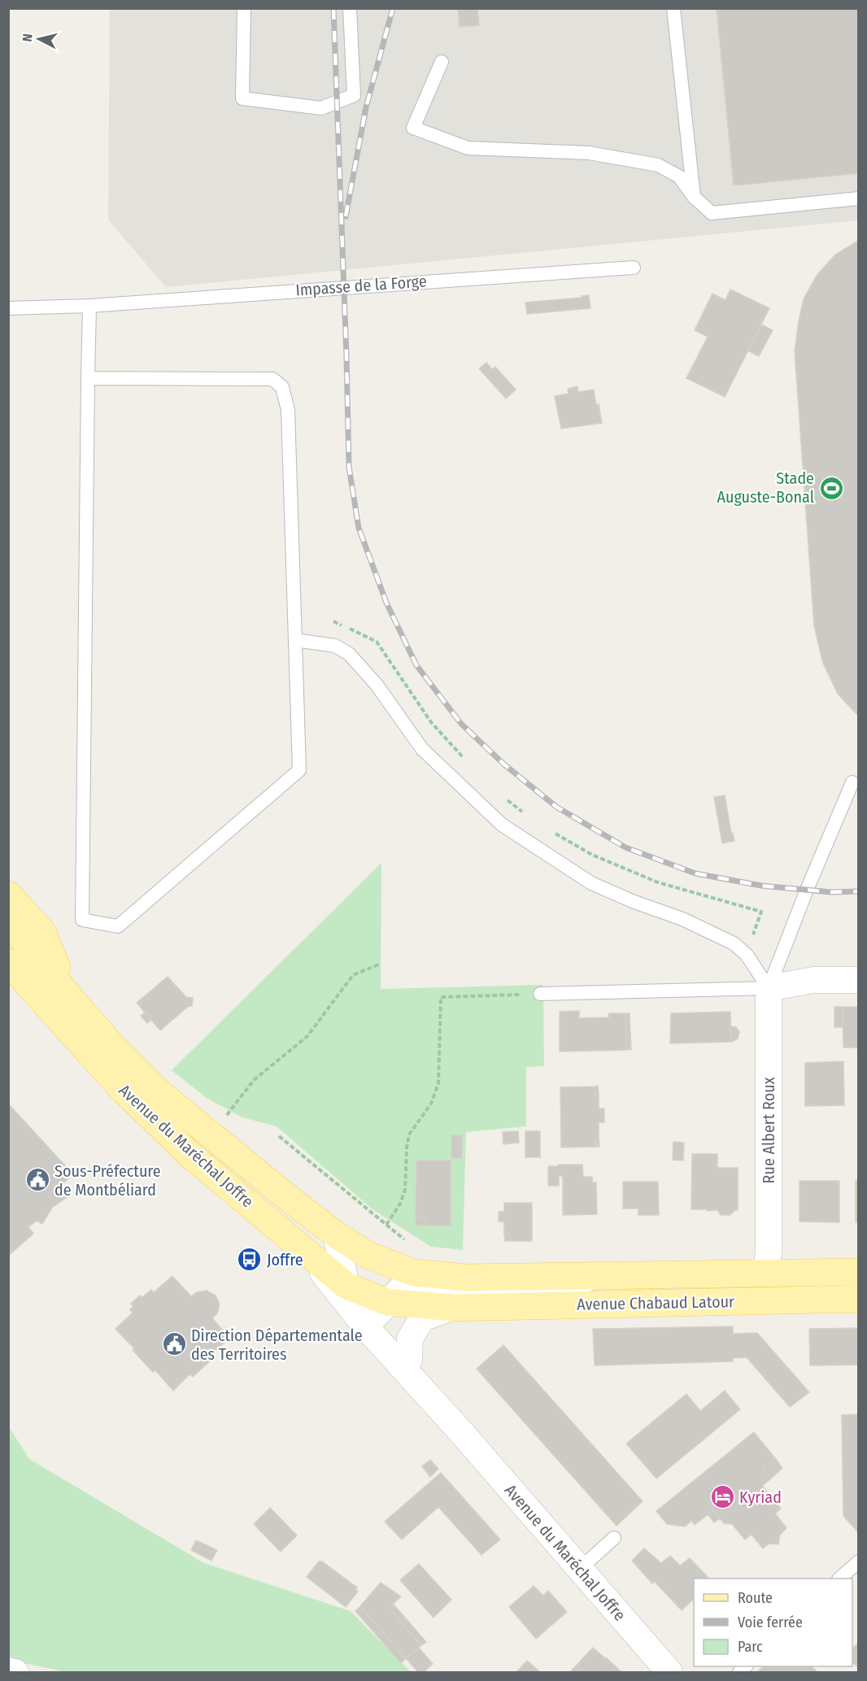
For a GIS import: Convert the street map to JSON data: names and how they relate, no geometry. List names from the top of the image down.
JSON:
{
  "streets": {
    "main road": ["Avenue du Maréchal Joffre", "Avenue Chabaud Latour"],
    "street": ["Rue Albert Roux"],
    "lane": ["Impasse de la Forge"]
  },
  "crossings": [
    ["Rue Albert Roux", "Avenue Chabaud Latour"],
    ["Avenue du Maréchal Joffre", "Avenue Chabaud Latour"]
  ],
  "places": {
    "sports": ["Stade Auguste-Bonal"],
    "public building": ["Sous-Préfecture de Montbéliard", "Direction Départementale des Territoires"],
    "bus stop": ["Joffre"],
    "hotel": ["Kyriad"]
  },
  "legend": ["Route", "Voie ferrée", "Parc"],
  "north": "left"
}
